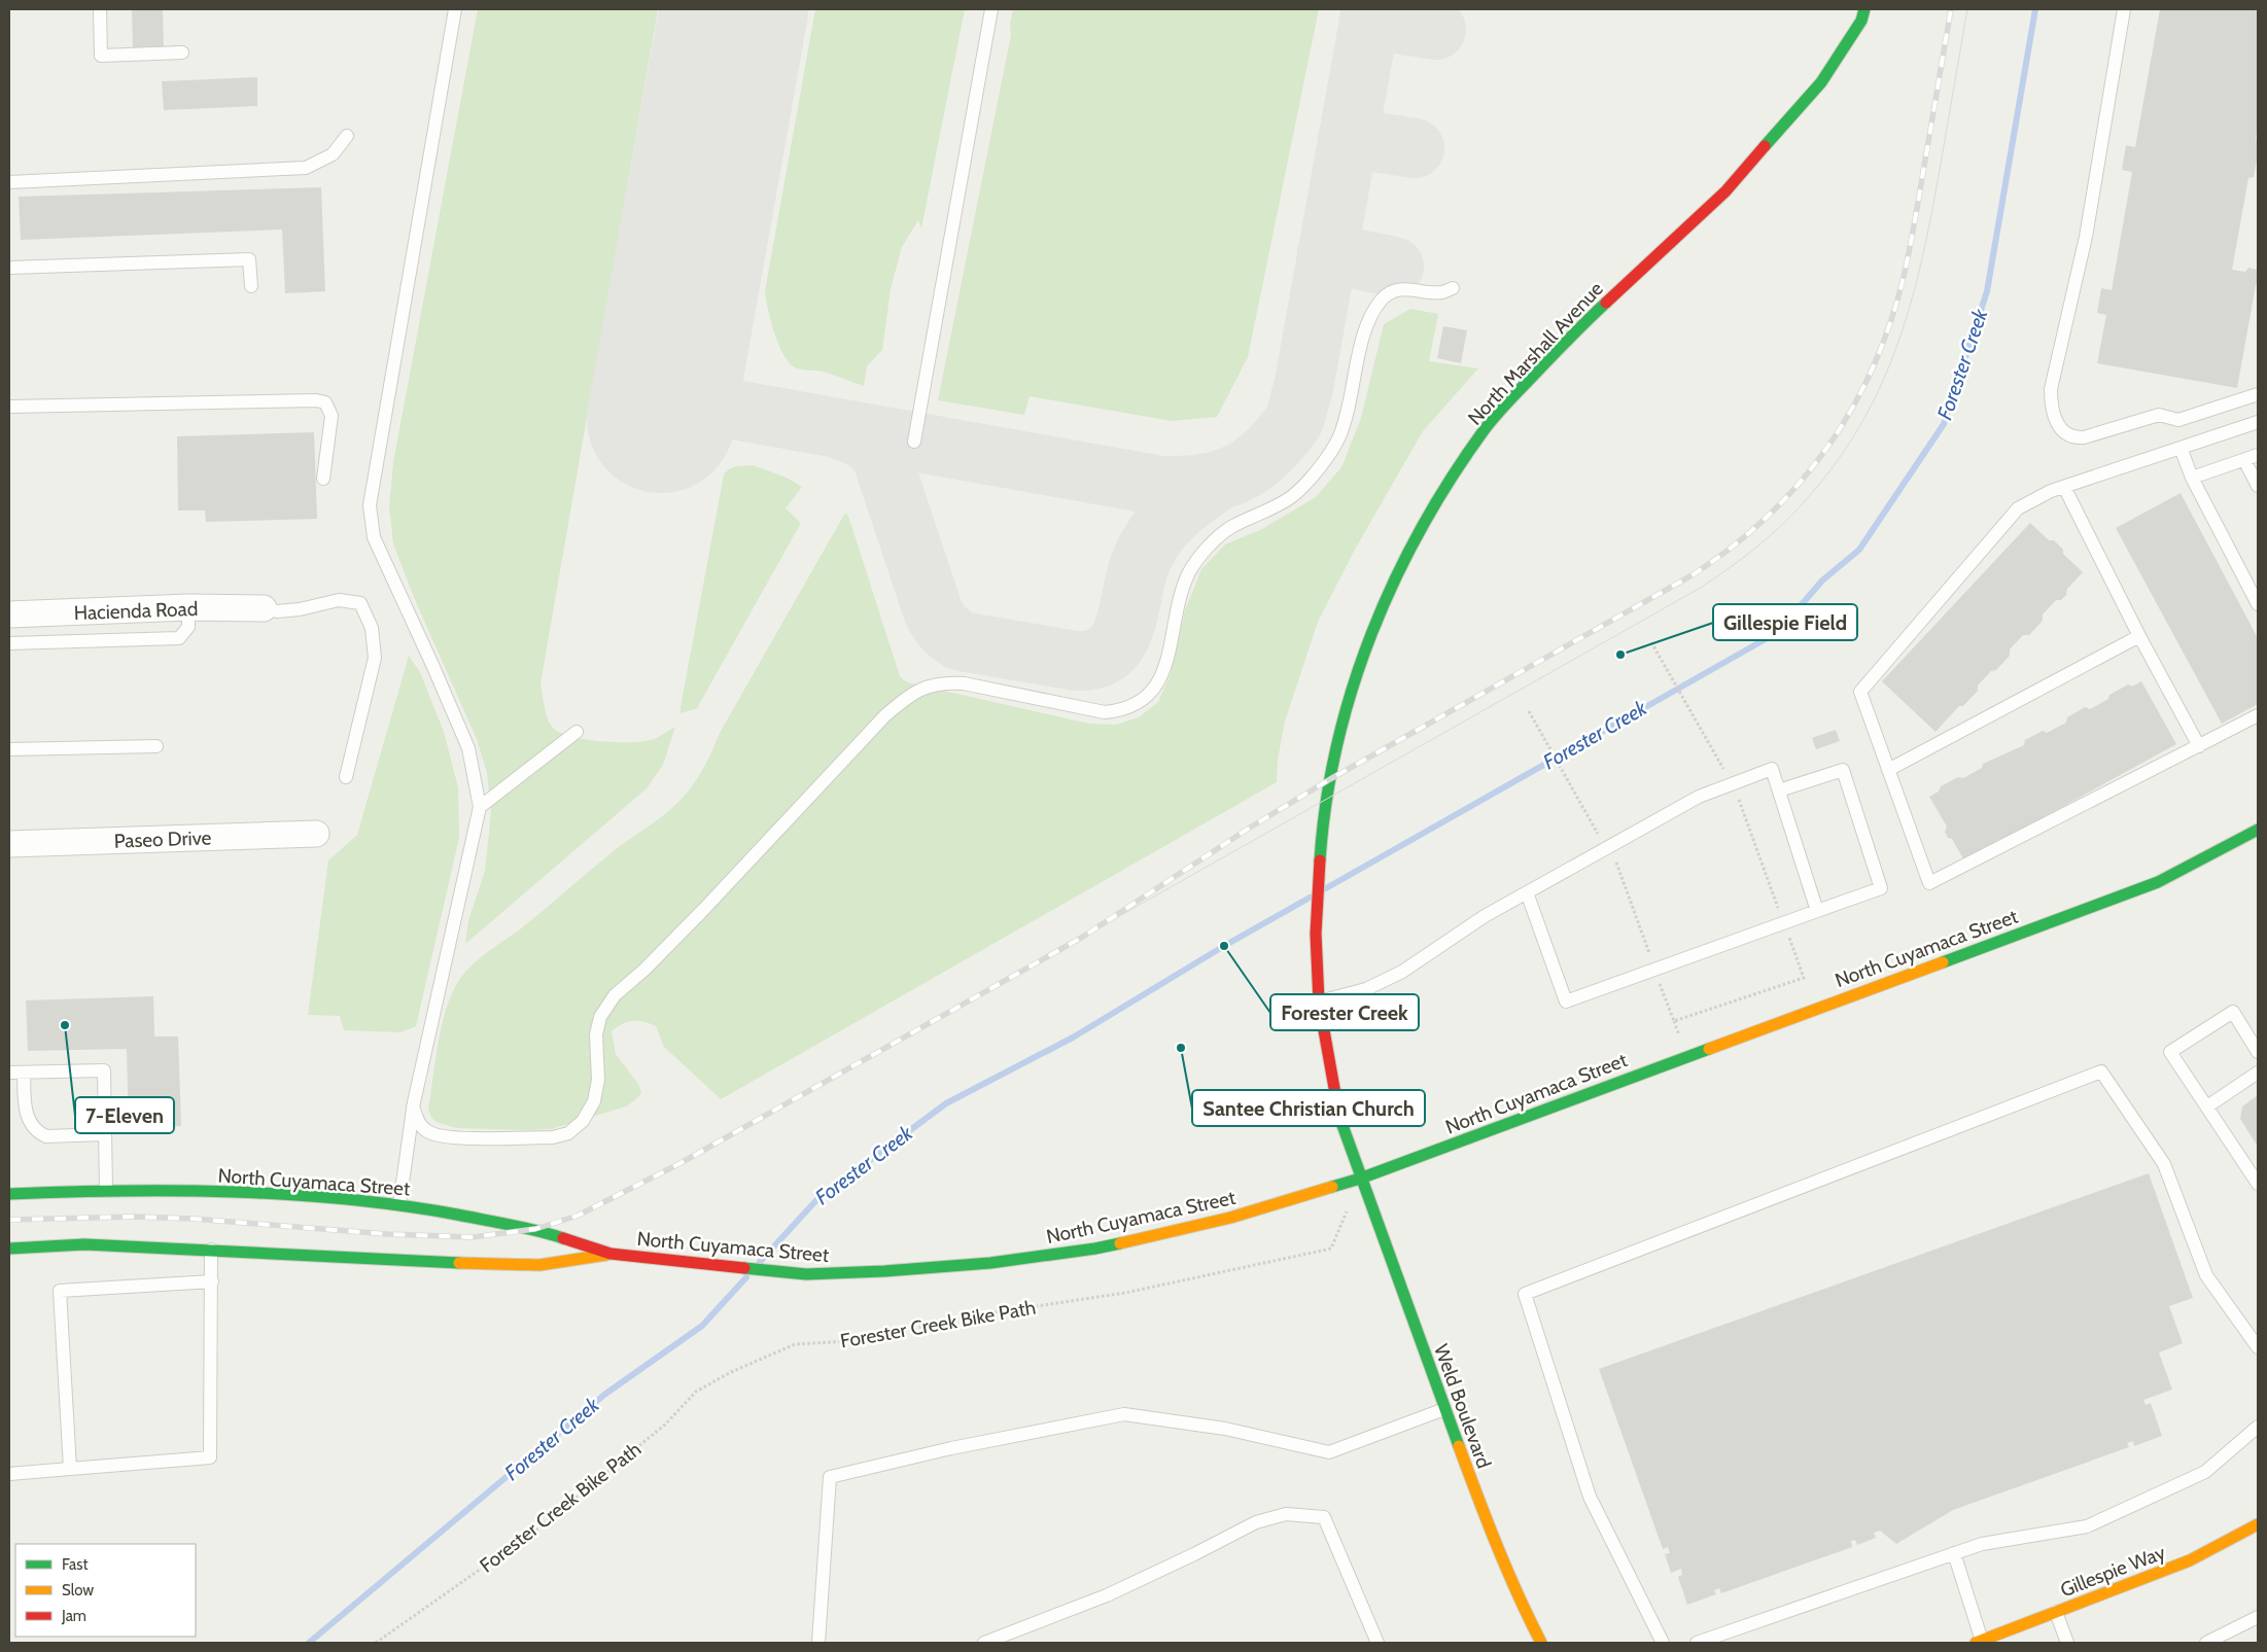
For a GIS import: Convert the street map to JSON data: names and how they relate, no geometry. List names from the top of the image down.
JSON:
{
  "streets": {
    "main road": [
      "North Marshall Avenue",
      "North Cuyamaca Street",
      "Weld Boulevard",
      "Gillespie Way"
    ],
    "street": ["Hacienda Road", "Paseo Drive"],
    "path": ["Forester Creek Bike Path"]
  },
  "crossings": [
    ["North Marshall Avenue", "North Cuyamaca Street"],
    ["North Marshall Avenue", "Forester Creek Bike Path"],
    ["North Marshall Avenue", "Weld Boulevard"],
    ["North Cuyamaca Street", "Forester Creek Bike Path"],
    ["North Cuyamaca Street", "Weld Boulevard"],
    ["Forester Creek Bike Path", "Weld Boulevard"]
  ],
  "water": ["Forester Creek"],
  "places": [
    "Gillespie Field",
    "Forester Creek",
    "7-Eleven",
    "Santee Christian Church"
  ],
  "legend": ["Fast", "Slow", "Jam"]
}
